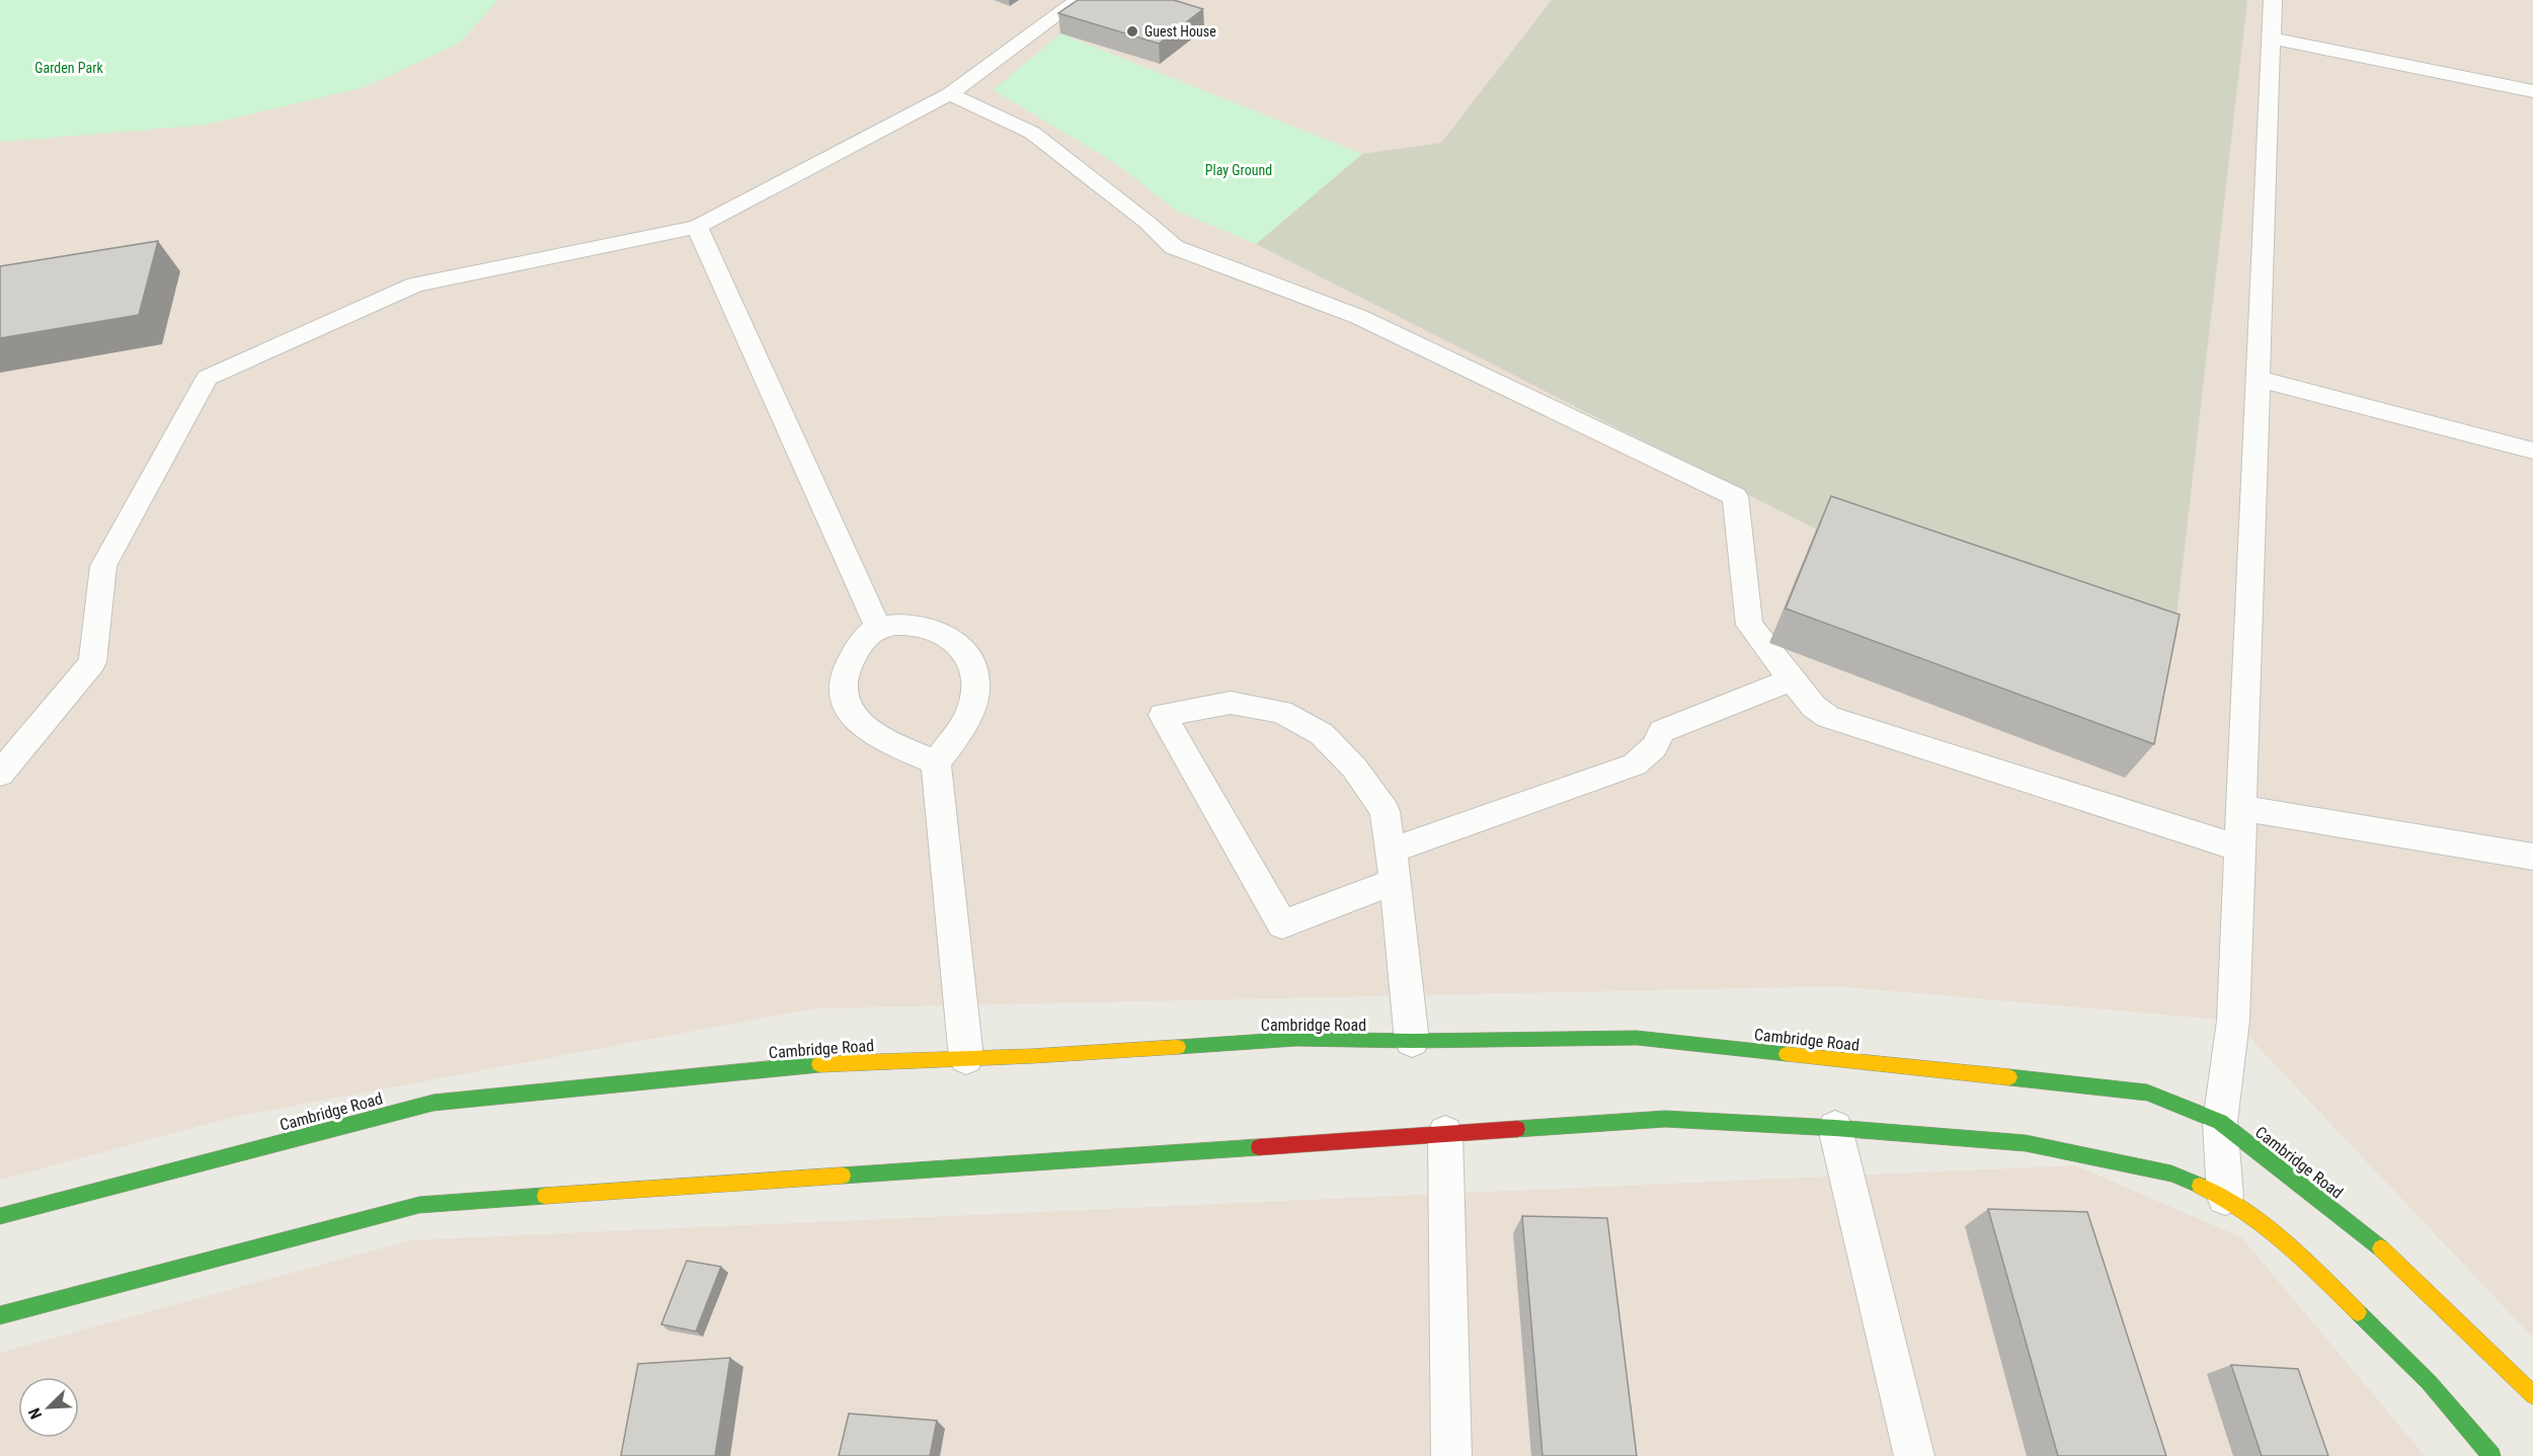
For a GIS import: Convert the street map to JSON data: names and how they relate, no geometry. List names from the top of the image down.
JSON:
{
  "streets": {
    "street": ["Cambridge Road"]
  },
  "parks": ["Garden Park", "Play Ground"],
  "places": ["Guest House"],
  "north": "bottom left"
}
